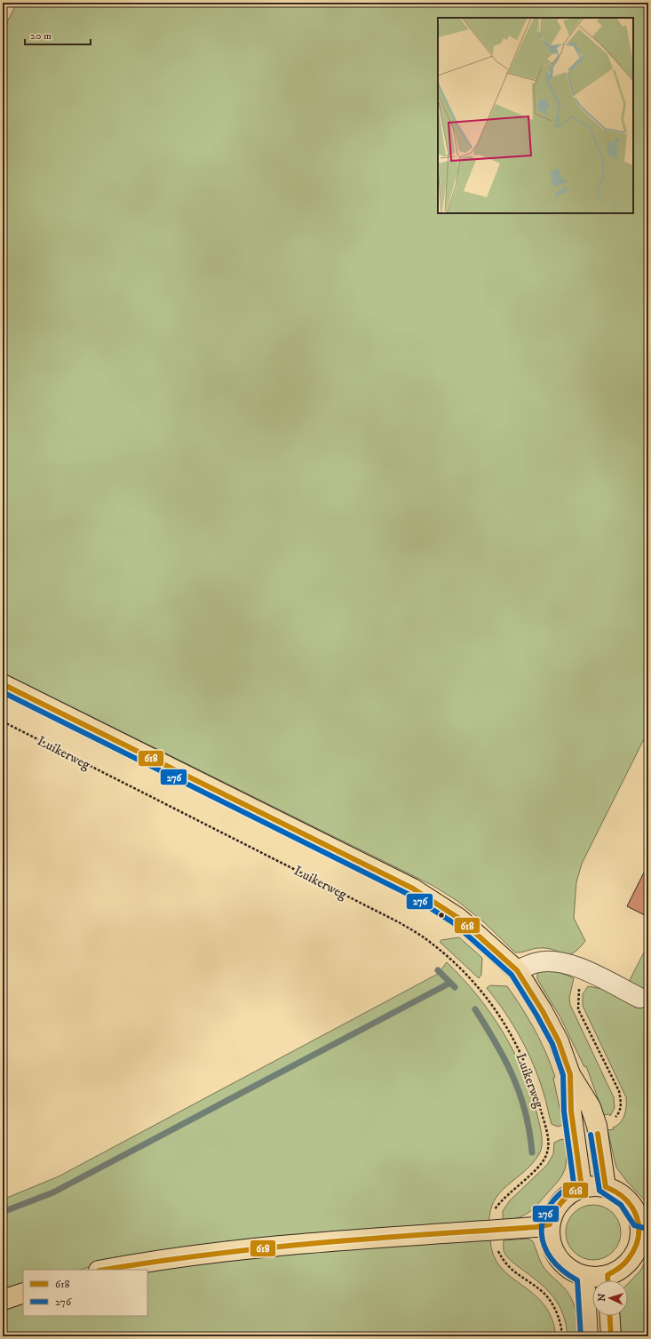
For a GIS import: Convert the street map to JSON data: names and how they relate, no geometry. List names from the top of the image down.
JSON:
{
  "streets": {
    "path": ["Luikerweg"]
  },
  "lines": ["transit line 618", "transit line 276"],
  "legend": ["618", "276"],
  "scale_bar": "20 m",
  "north": "left"
}
